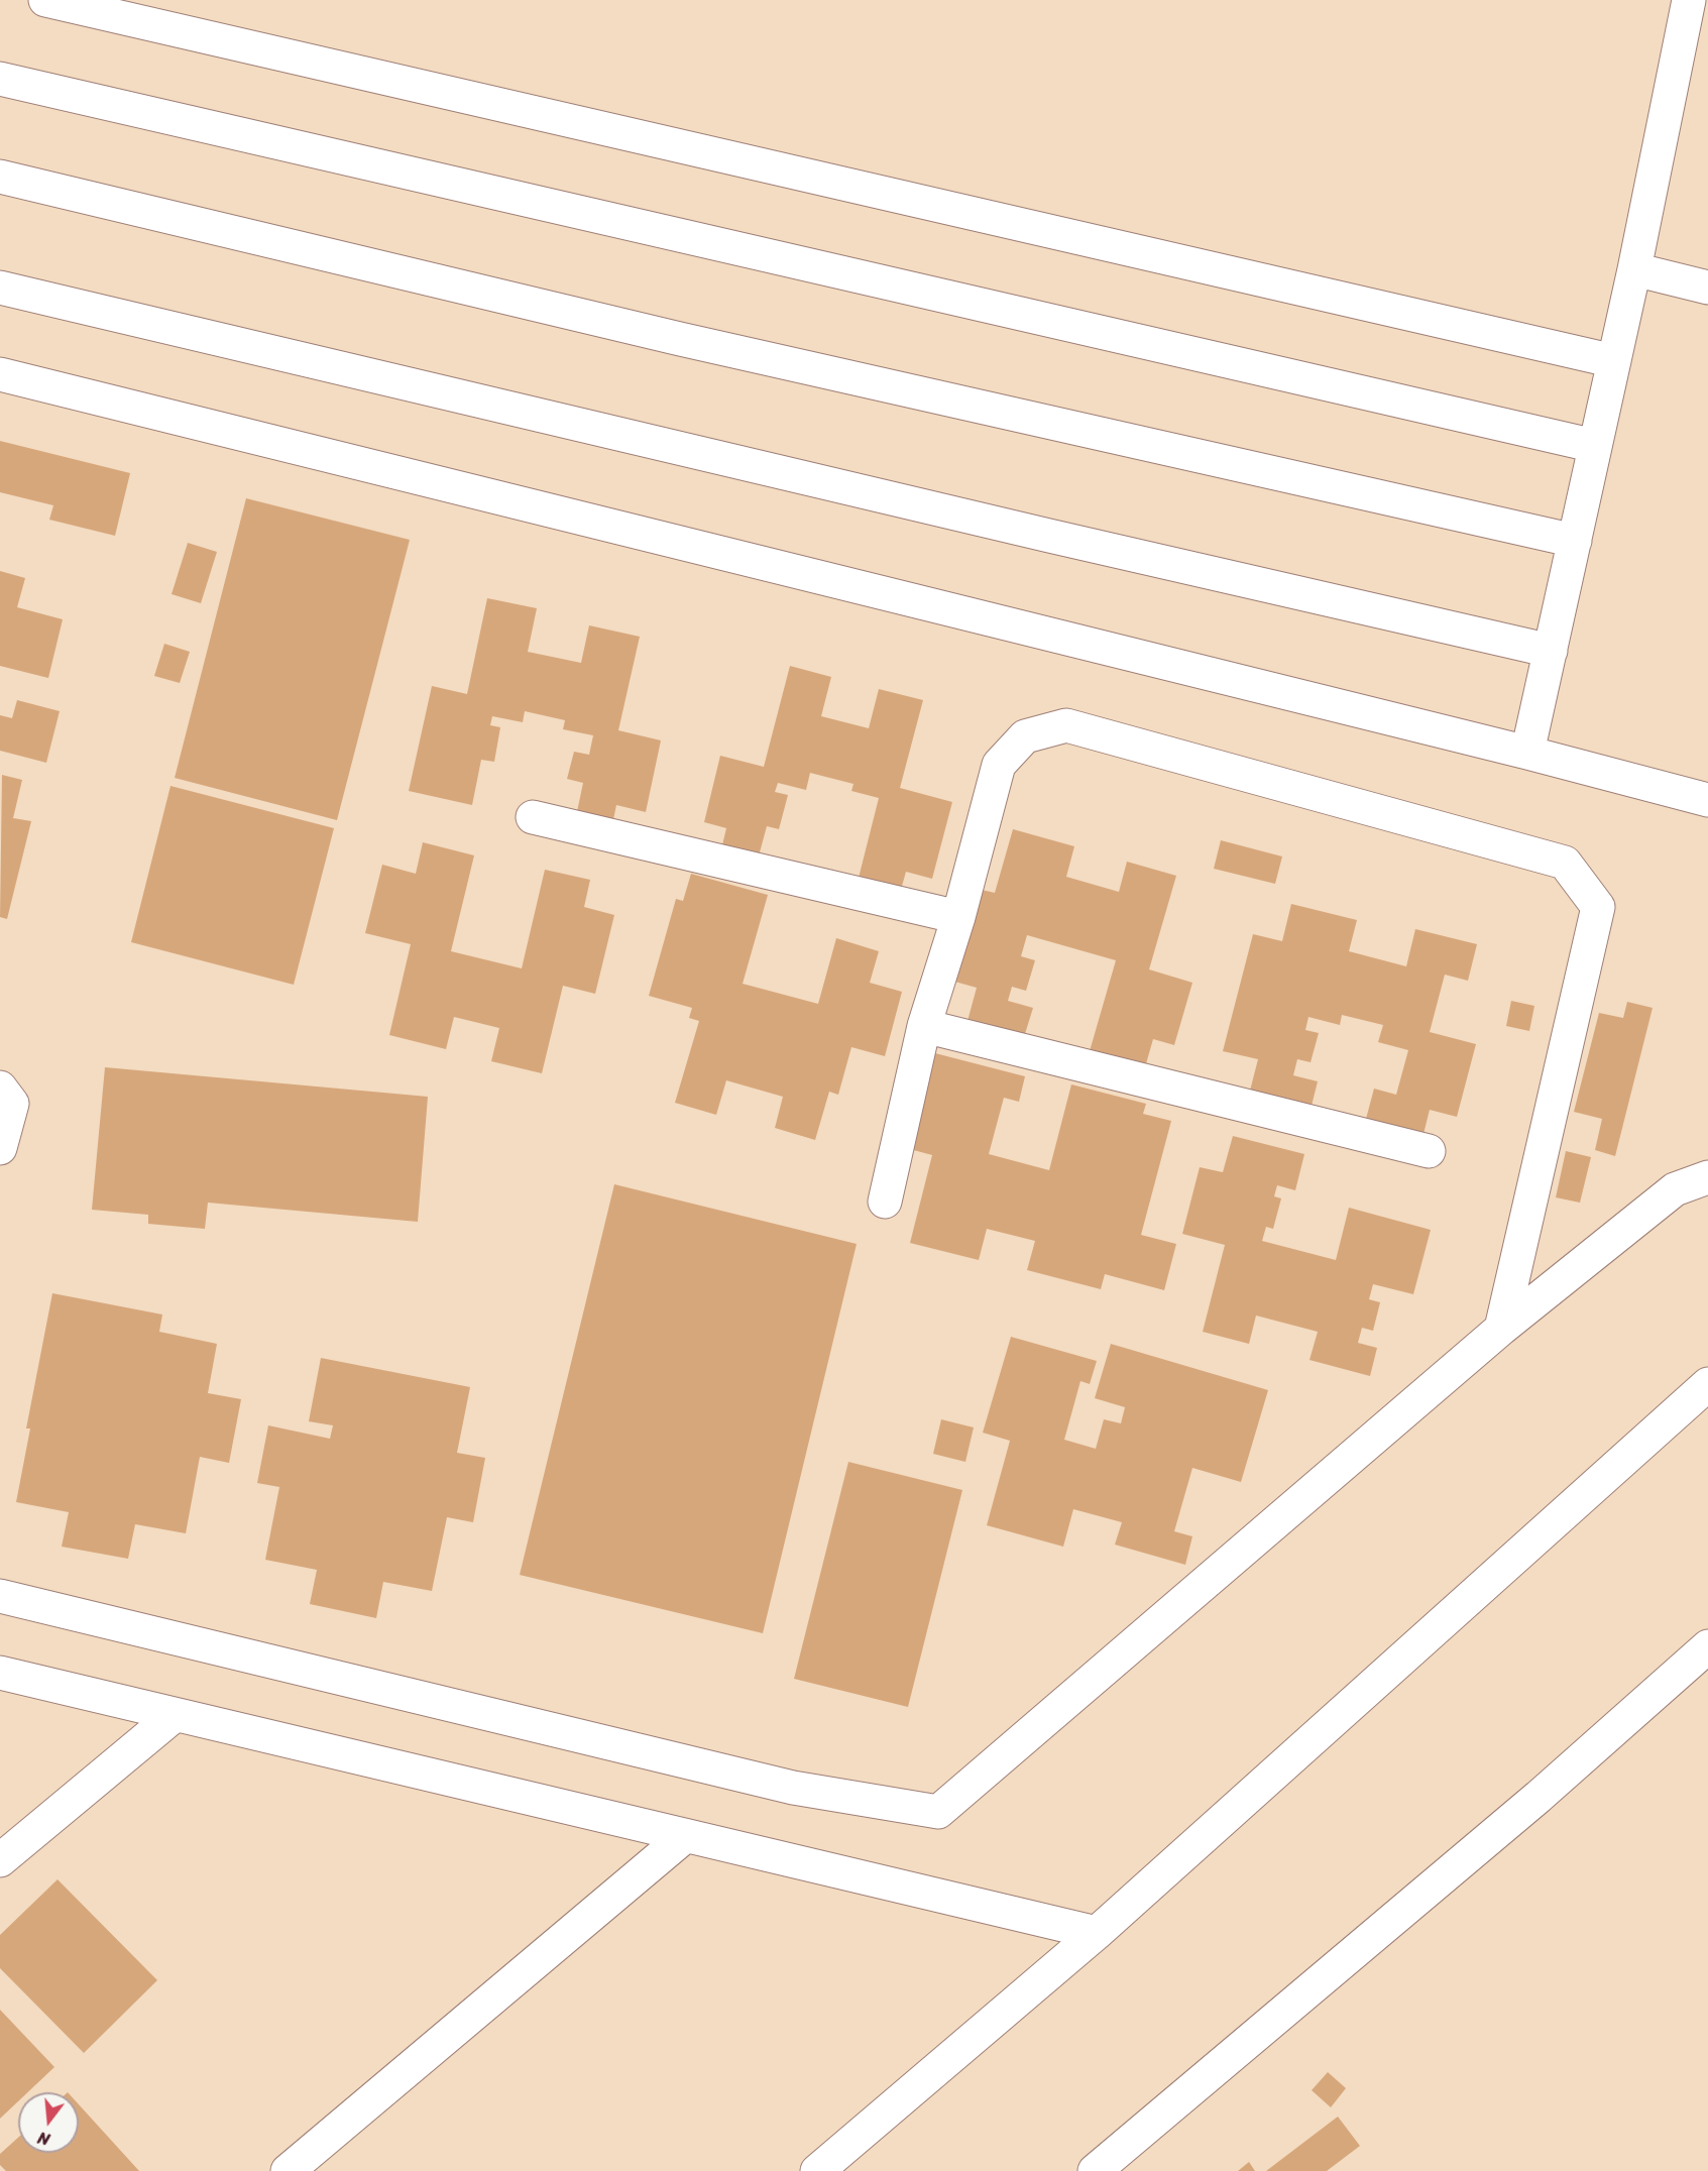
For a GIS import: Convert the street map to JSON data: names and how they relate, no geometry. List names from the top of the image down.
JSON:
{
  "north": "bottom"
}
